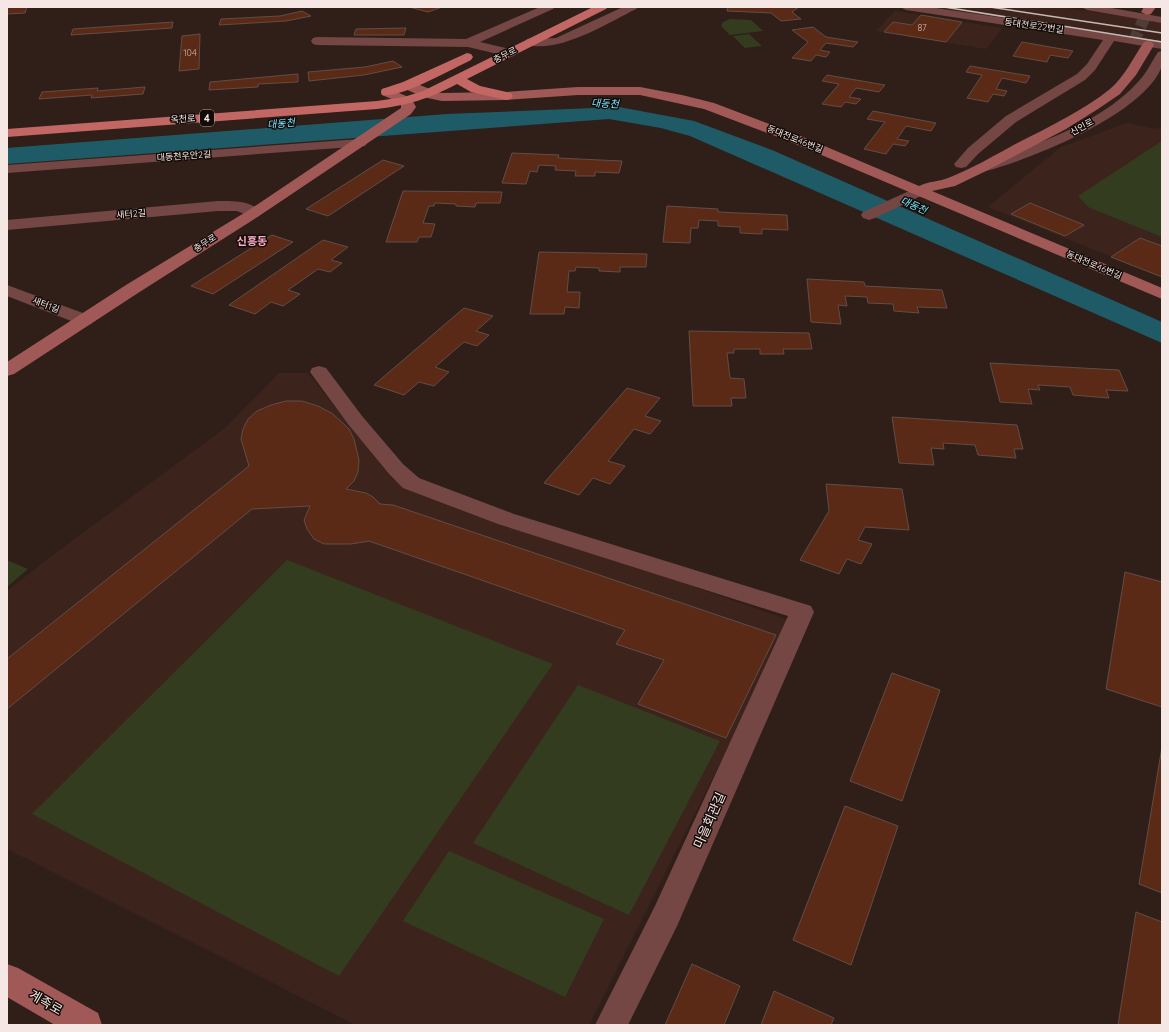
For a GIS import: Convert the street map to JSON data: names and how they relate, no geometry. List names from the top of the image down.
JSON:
{
  "streets": {
    "main road": ["충무로", "4", "옥천로"],
    "street": [
      "동대전로22번길",
      "신인로",
      "동대전로46번길",
      "대동천우안2길",
      "새터2길",
      "새터1길",
      "마을회관길",
      "계족로"
    ]
  },
  "crossings": [
    ["충무로", "옥천로"],
    ["충무로", "동대전로46번길"],
    ["충무로", "대동천우안2길"],
    ["충무로", "새터2길"],
    ["충무로", "새터1길"],
    ["신인로", "동대전로46번길"]
  ],
  "districts": ["신흥동"],
  "water": ["대동천"],
  "house_numbers": ["87", "104"]
}
